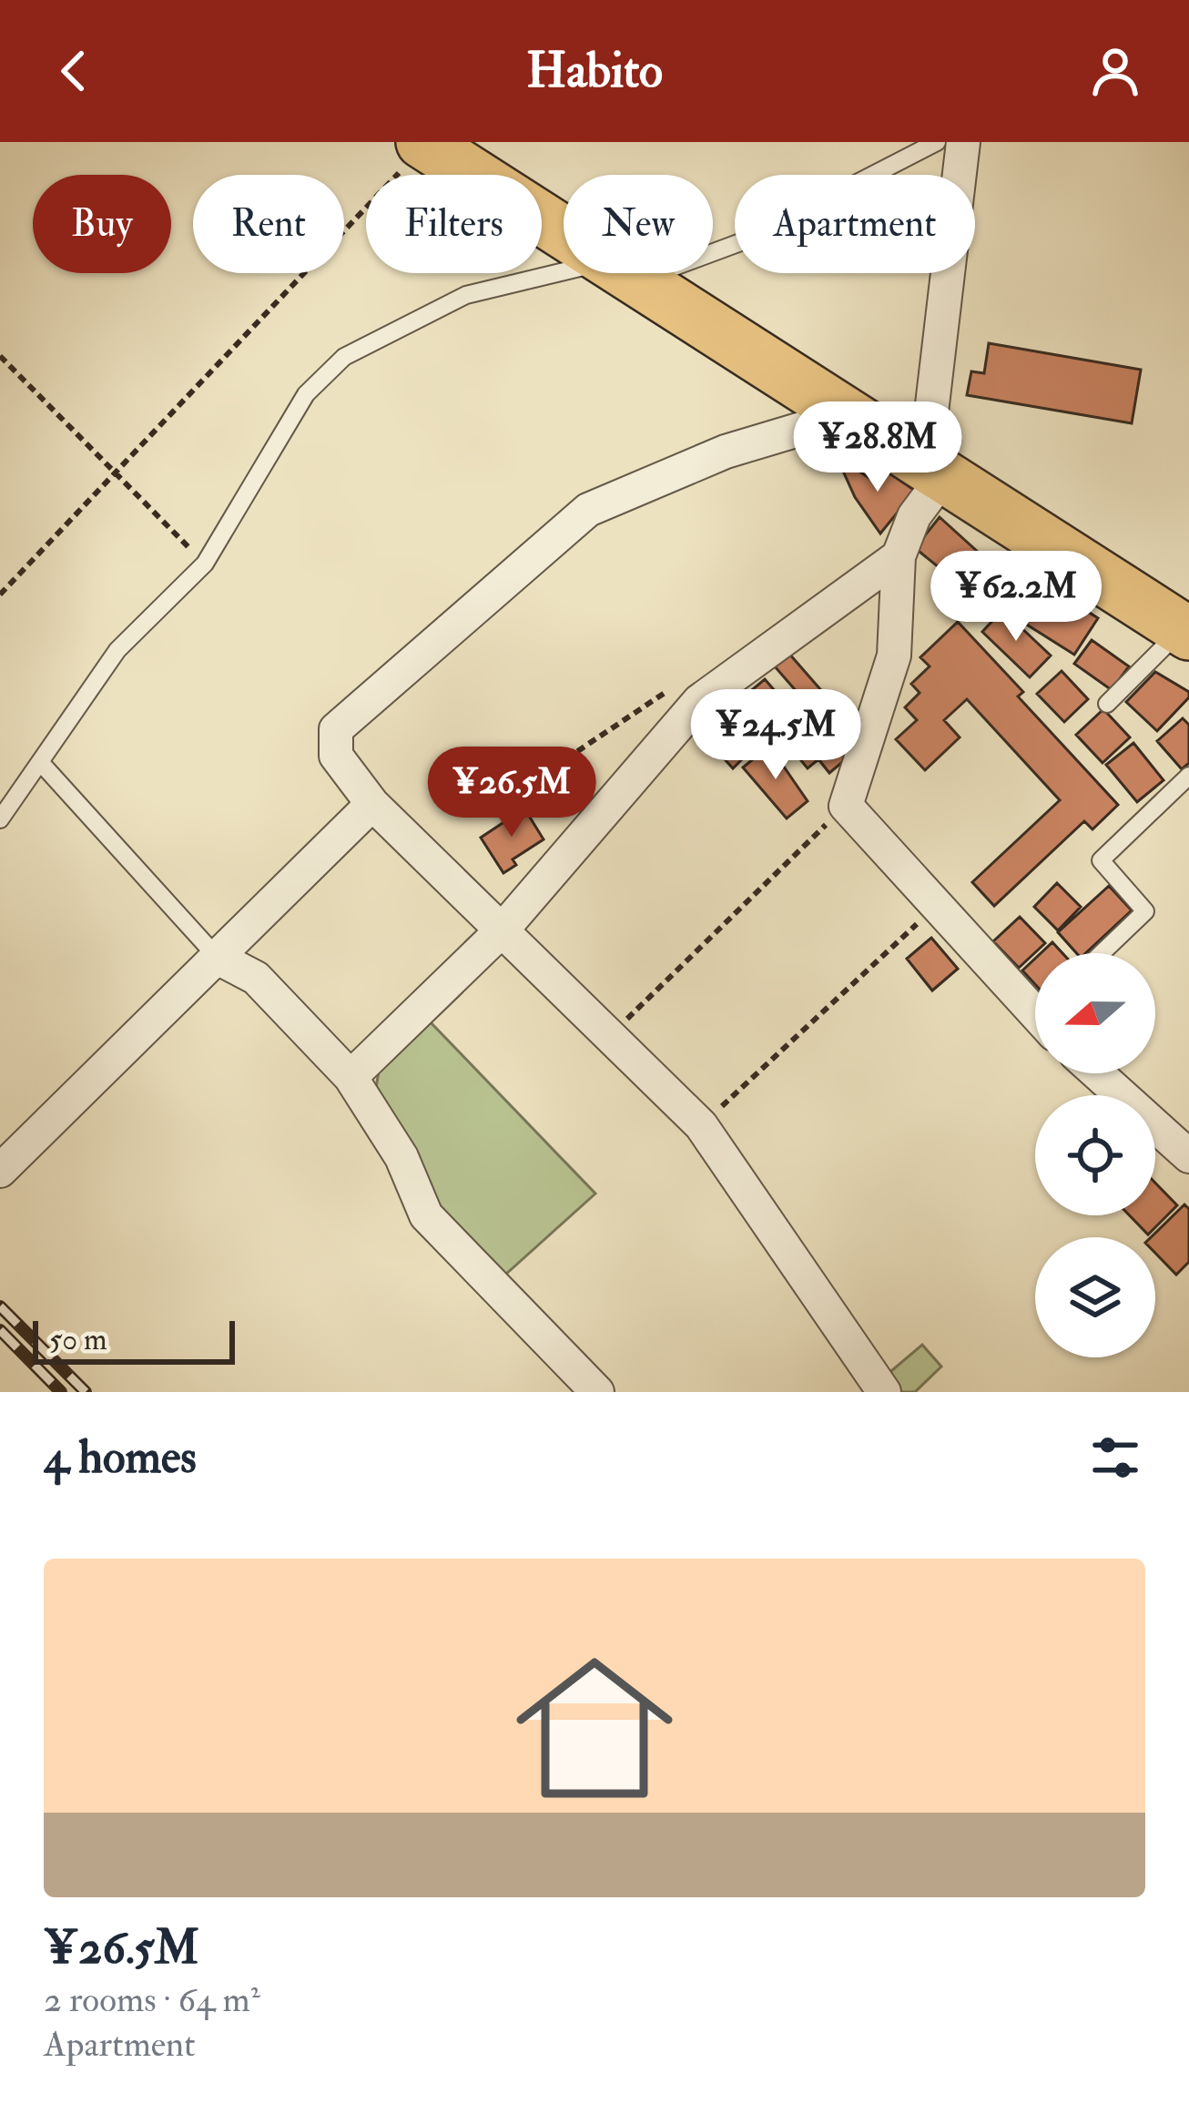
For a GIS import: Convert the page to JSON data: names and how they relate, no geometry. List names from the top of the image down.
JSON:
{
  "scale_bar": "50 m",
  "north": "left",
  "page": {
    "header": "Habito",
    "chip": [
      "Buy",
      "Rent",
      "Filters",
      "New",
      "Apartment"
    ],
    "price": [
      "¥28.8M",
      "¥62.2M",
      "¥24.5M",
      "¥26.5M"
    ],
    "scale": "50 m",
    "heading": "4 homes",
    "list": [
      {
        "name": "¥26.5M",
        "note": "2 rooms · 64 m² · Apartment"
      }
    ]
  }
}
